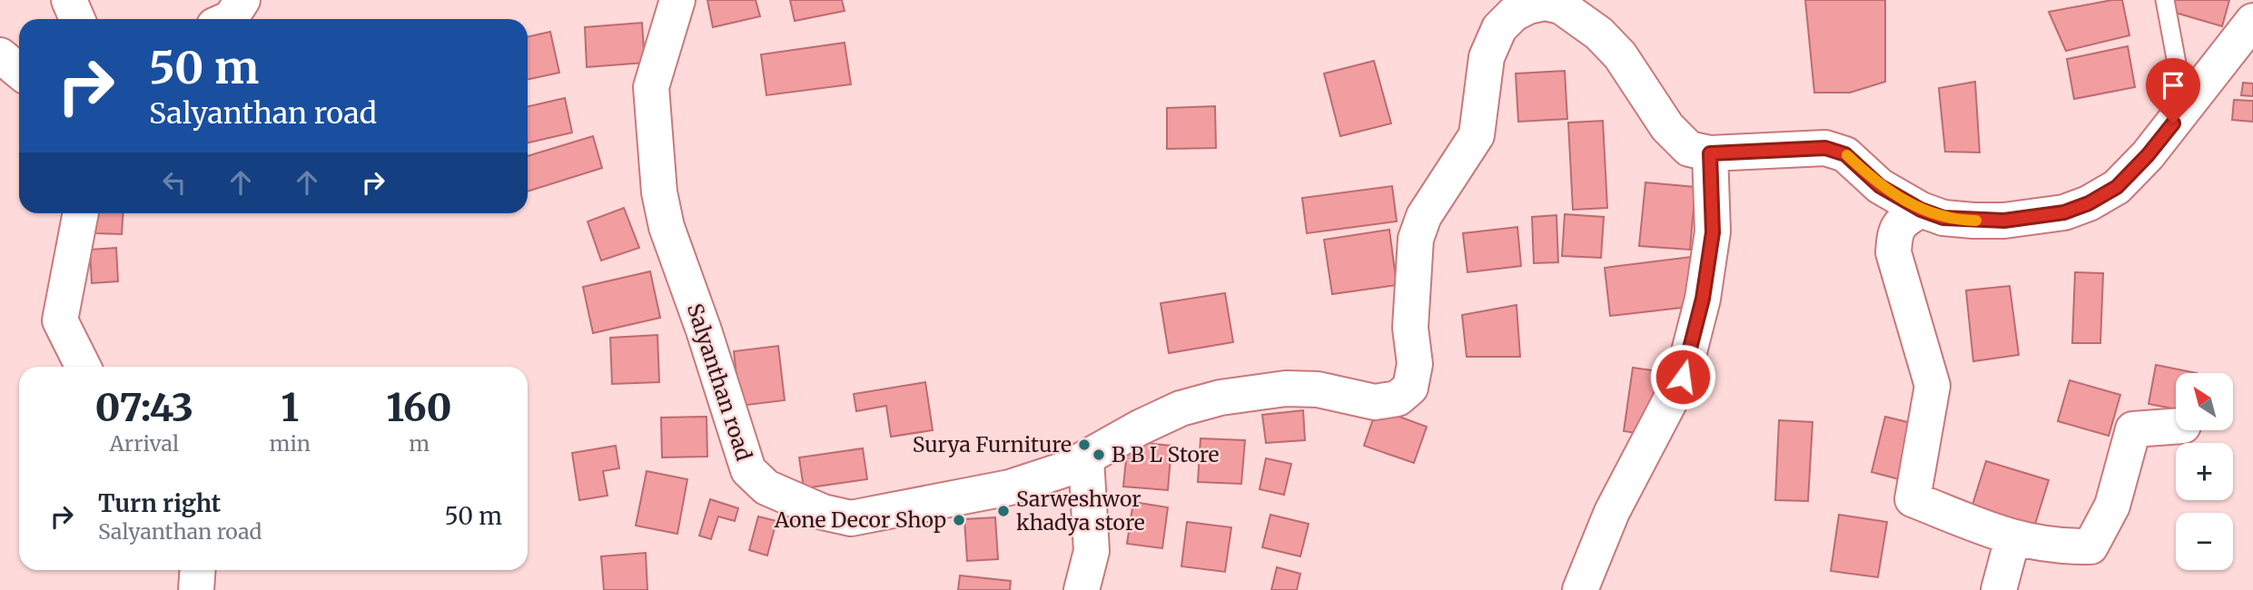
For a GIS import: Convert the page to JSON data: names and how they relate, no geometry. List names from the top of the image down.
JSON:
{
  "streets": {
    "street": ["Salyanthan road"]
  },
  "places": [
    "Surya Furniture",
    "B B L Store",
    "Sarweshwor khadya store",
    "Aone Decor Shop"
  ],
  "north": "top left",
  "page": {
    "turn": ["50 m", "Salyanthan road"],
    "eta": [
      "07:43",
      "Arrival",
      "1",
      "min",
      "160",
      "m"
    ],
    "map_buttons": ["+", "−"],
    "list": [
      {
        "name": "Turn right",
        "note": "Salyanthan road",
        "value": "50 m"
      }
    ]
  }
}
